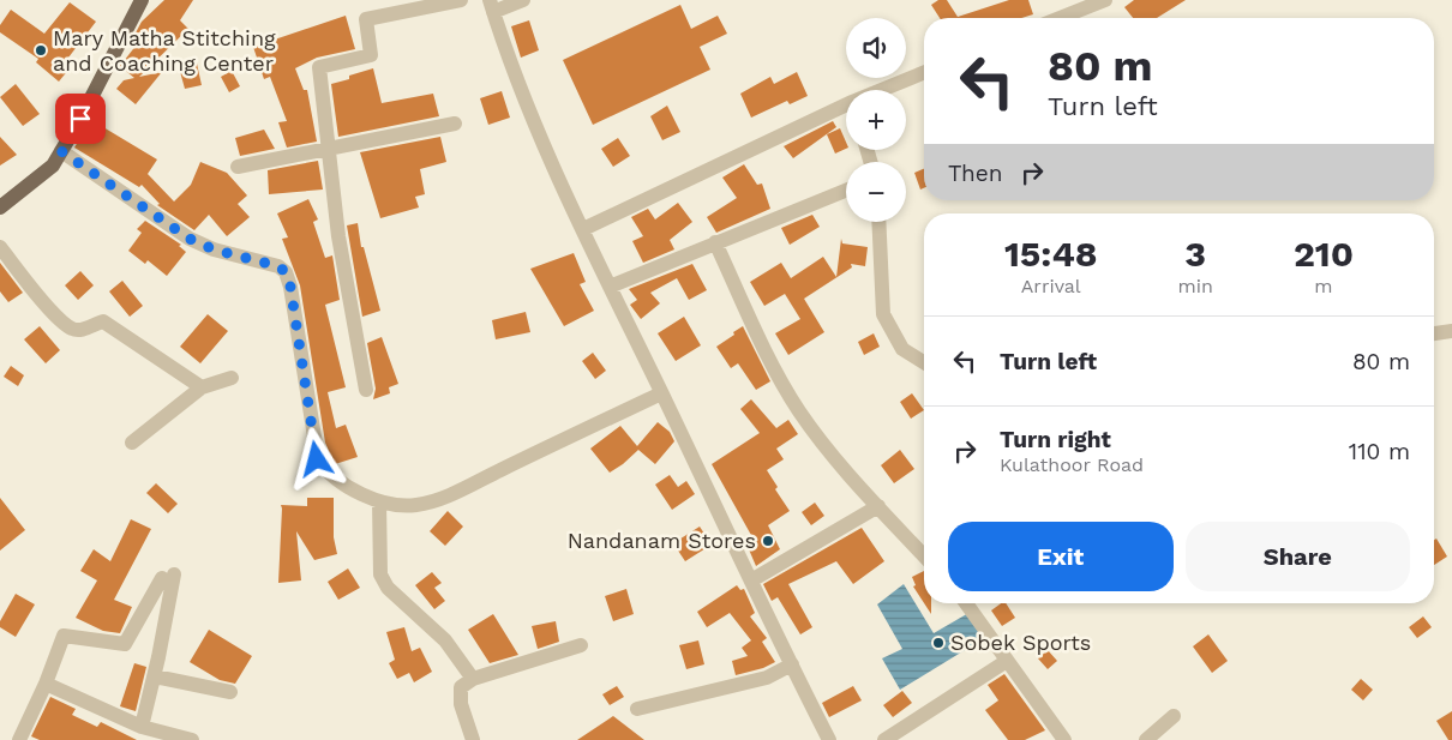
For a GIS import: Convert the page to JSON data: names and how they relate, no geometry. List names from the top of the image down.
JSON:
{
  "places": ["Mary Matha Stitching and Coaching Center", "Nandanam Stores", "Sobek Sports"],
  "page": {
    "map_buttons": ["+", "−"],
    "turn": ["80 m", "Turn left"],
    "then": "Then",
    "eta": [
      "15:48",
      "Arrival",
      "3",
      "min",
      "210",
      "m"
    ],
    "list": [
      {
        "name": "Turn left",
        "value": "80 m"
      },
      {
        "name": "Turn right",
        "note": "Kulathoor Road",
        "value": "110 m"
      }
    ],
    "buttons": ["Exit", "Share"]
  }
}
